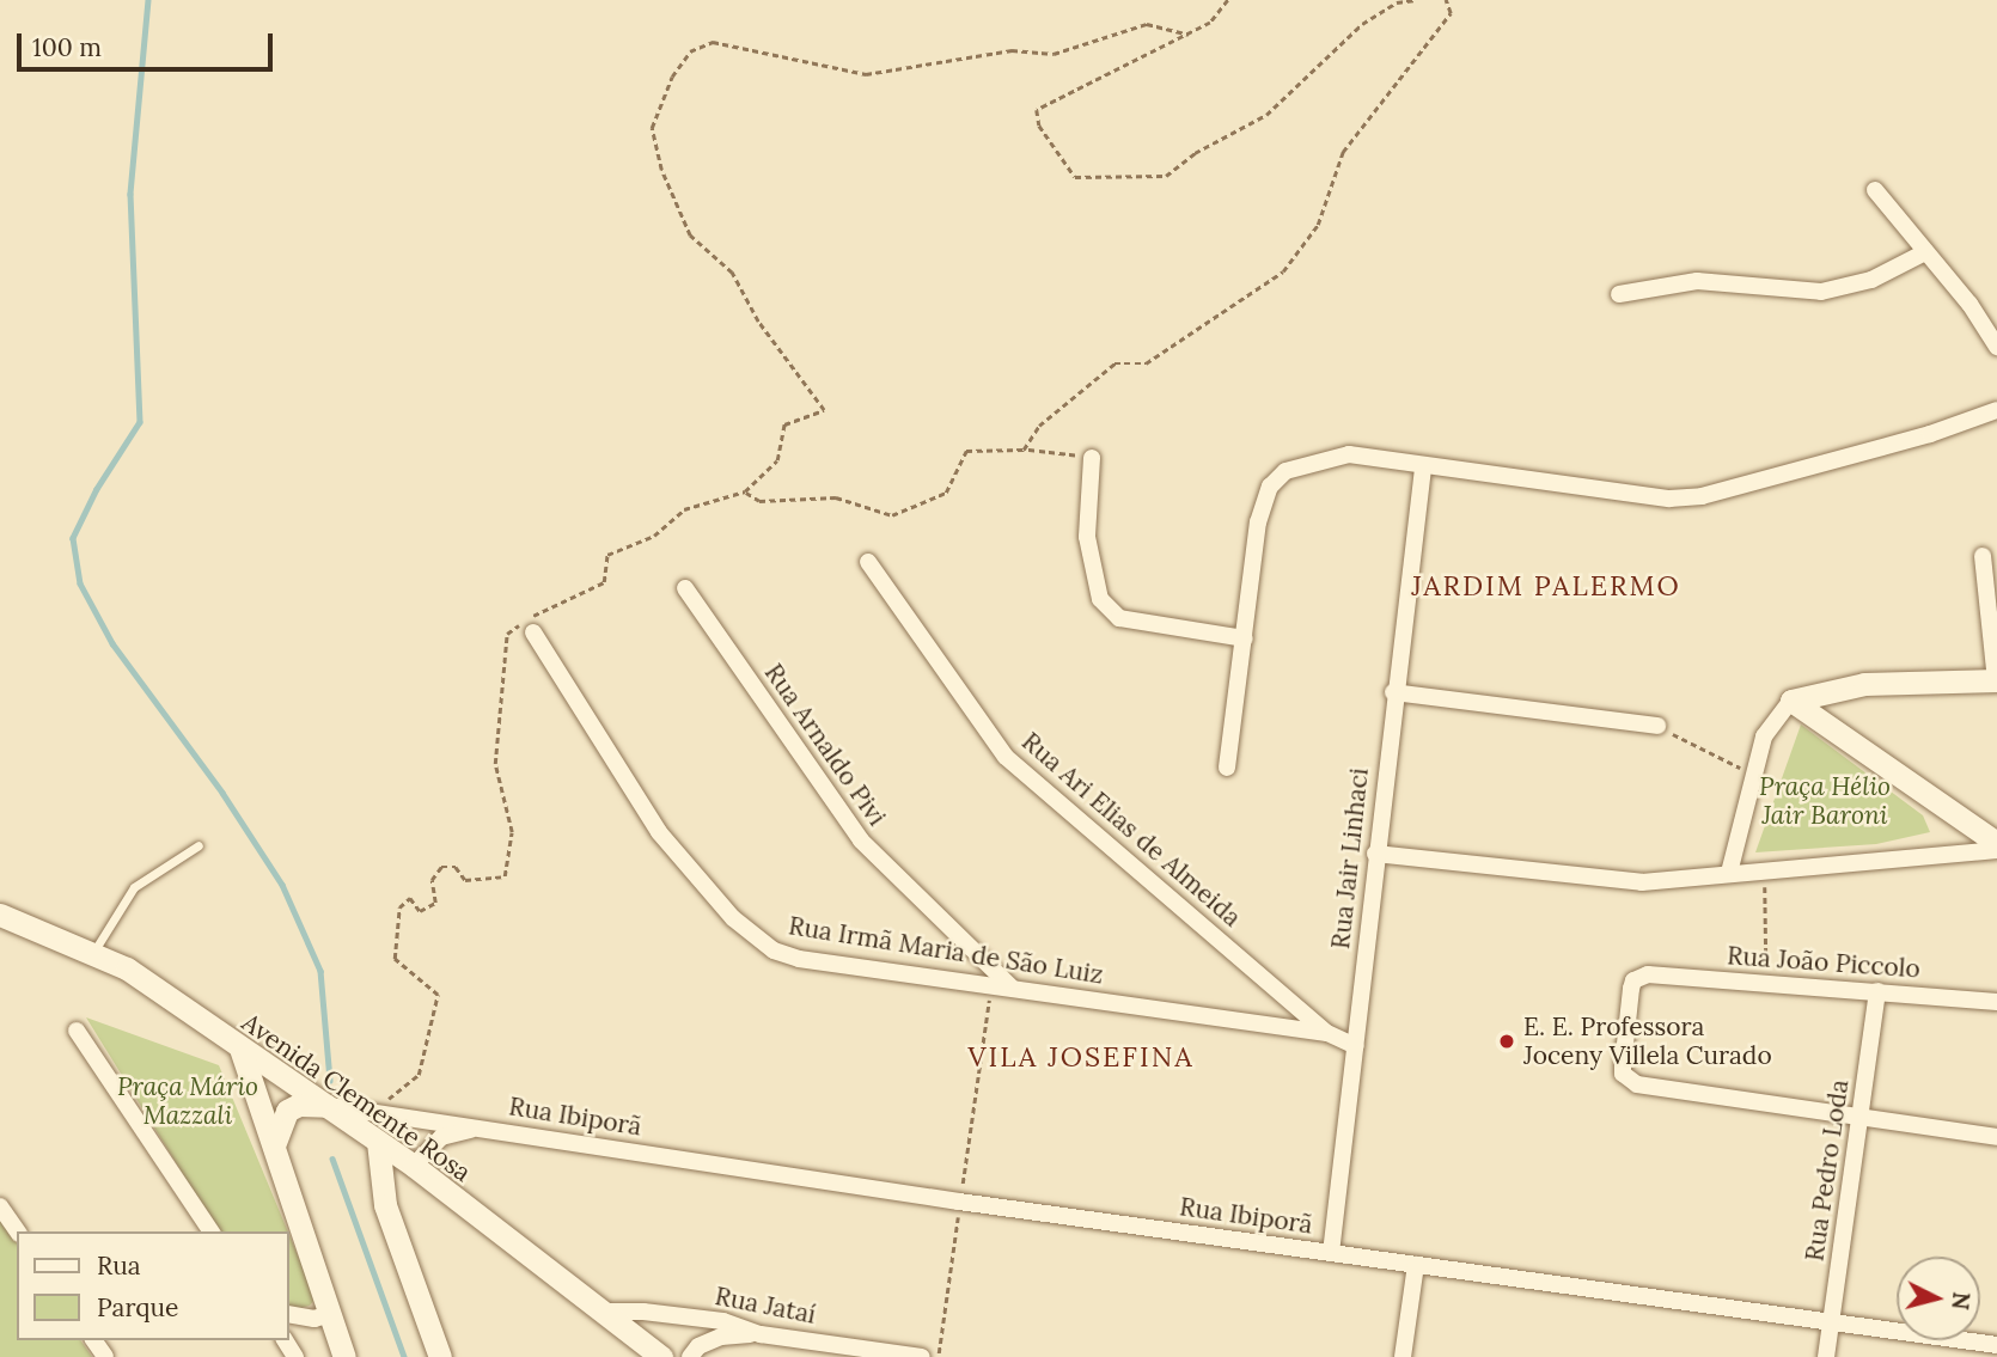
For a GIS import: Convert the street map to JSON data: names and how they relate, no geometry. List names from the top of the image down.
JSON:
{
  "streets": {
    "main road": ["Avenida Clemente Rosa"],
    "street": [
      "Rua Arnaldo Pivi",
      "Rua Ari Elias de Almeida",
      "Rua Jair Linhaci",
      "Rua Irmã Maria de São Luiz",
      "Rua João Piccolo",
      "Rua Ibiporã",
      "Rua Pedro Loda",
      "Rua Jataí"
    ]
  },
  "crossings": [
    ["Rua Arnaldo Pivi", "Rua Irmã Maria de São Luiz"],
    ["Rua Ari Elias de Almeida", "Rua Irmã Maria de São Luiz"],
    ["Rua Jair Linhaci", "Rua Irmã Maria de São Luiz"],
    ["Rua Jair Linhaci", "Rua Ibiporã"],
    ["Rua João Piccolo", "Rua Pedro Loda"],
    ["Avenida Clemente Rosa", "Rua Ibiporã"],
    ["Avenida Clemente Rosa", "Rua Jataí"],
    ["Rua Ibiporã", "Rua Pedro Loda"]
  ],
  "districts": ["JARDIM PALERMO", "VILA JOSEFINA"],
  "parks": ["Praça Hélio Jair Baroni", "Praça Mário Mazzali"],
  "places": ["E. E. Professora Joceny Villela Curado"],
  "legend": ["Rua", "Parque"],
  "scale_bar": "100 m",
  "north": "right"
}
